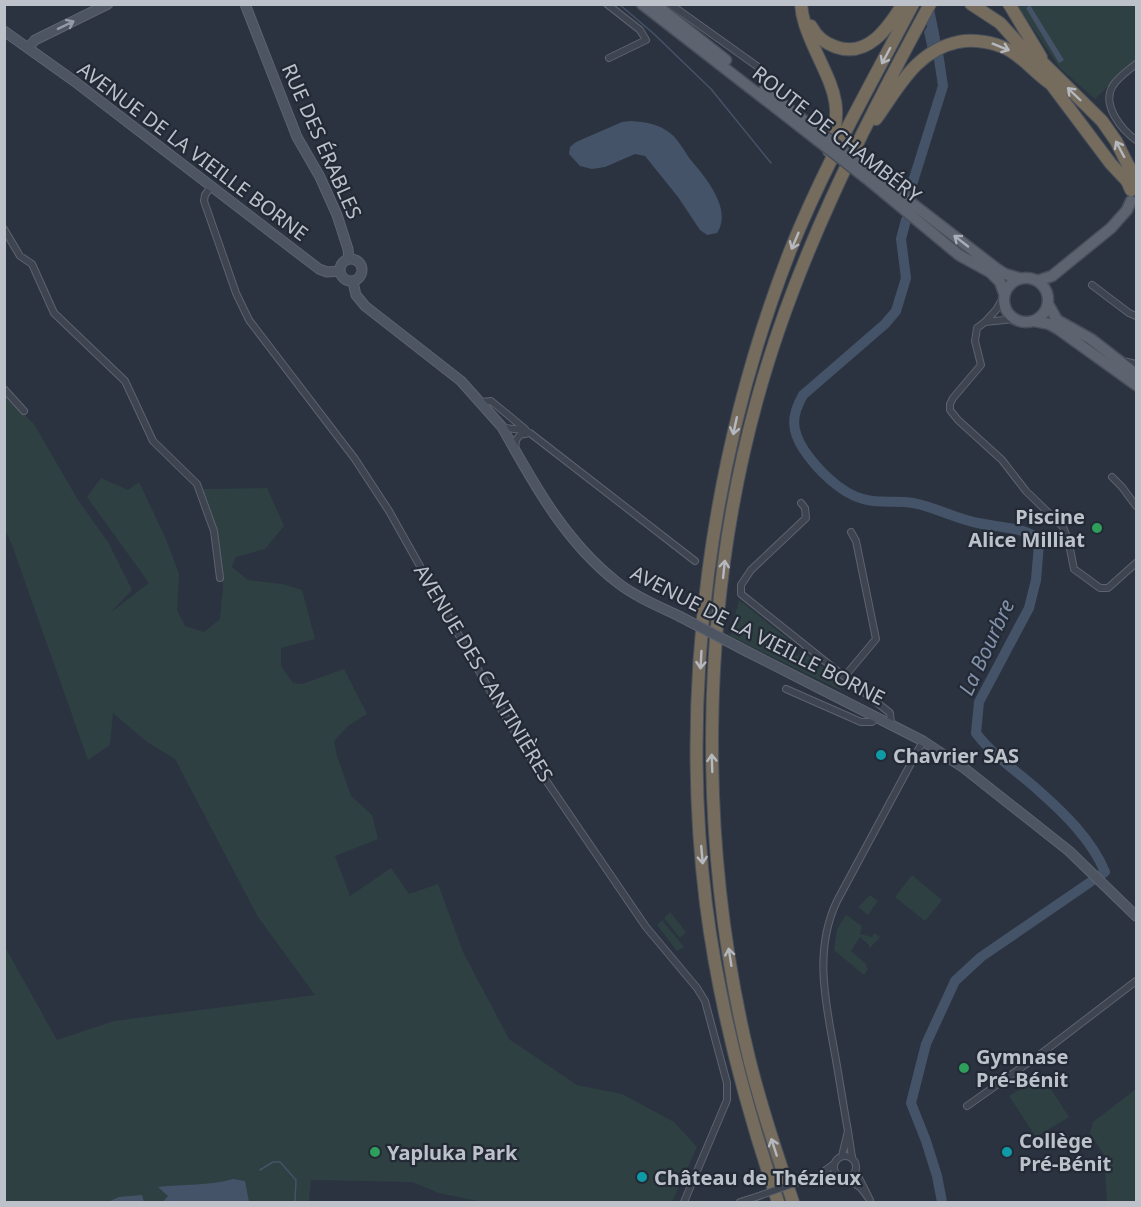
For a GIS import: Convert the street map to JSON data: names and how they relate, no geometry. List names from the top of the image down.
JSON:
{
  "streets": {
    "main road": ["ROUTE DE CHAMBÉRY", "RUE DES ÉRABLES", "AVENUE DE LA VIEILLE BORNE"],
    "street": ["AVENUE DES CANTINIÈRES"]
  },
  "crossings": [
    ["RUE DES ÉRABLES", "AVENUE DE LA VIEILLE BORNE"],
    ["AVENUE DE LA VIEILLE BORNE", "AVENUE DES CANTINIÈRES"]
  ],
  "water": ["La Bourbre"],
  "places": [
    "Piscine Alice Milliat",
    "Chavrier SAS",
    "Gymnase Pré-Bénit",
    "Yapluka Park",
    "Collège Pré-Bénit",
    "Château de Thézieux"
  ]
}
